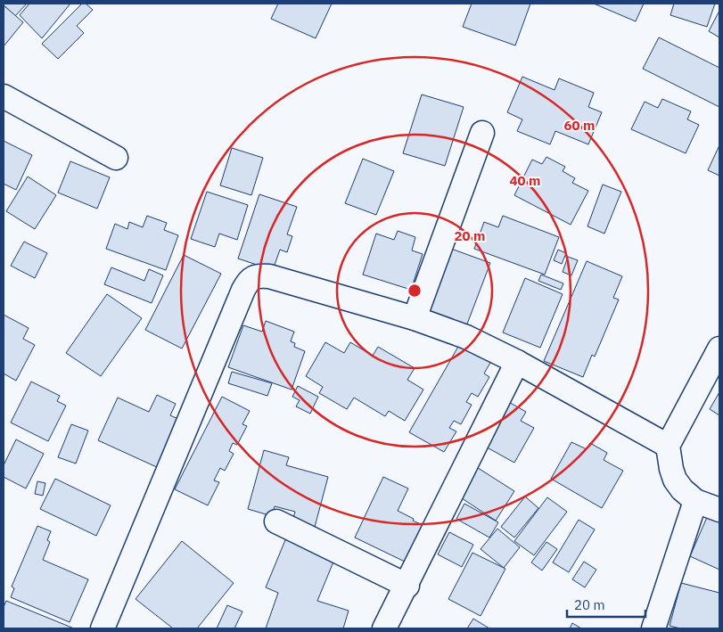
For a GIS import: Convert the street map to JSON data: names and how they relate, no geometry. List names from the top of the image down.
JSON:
{
  "scale_bar": "20 m",
  "rings": ["60 m", "40 m", "20 m"]
}
